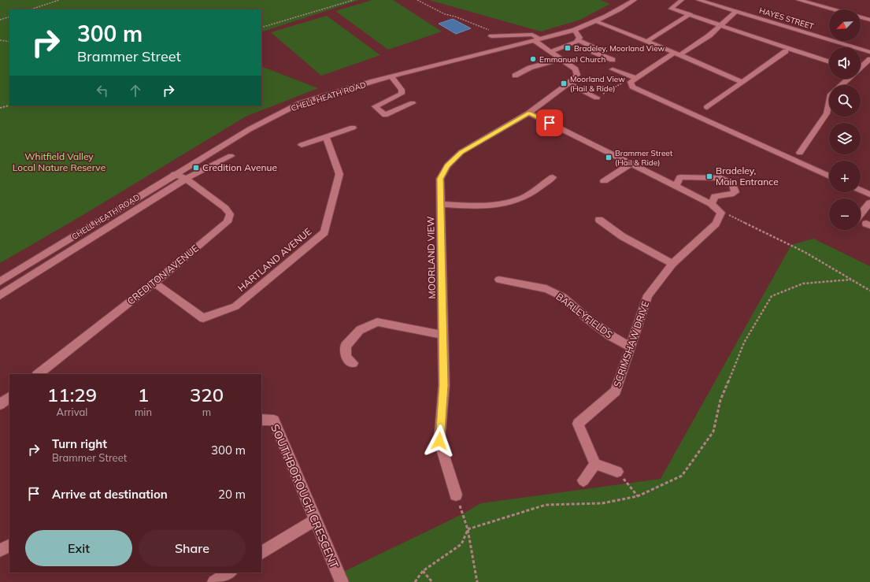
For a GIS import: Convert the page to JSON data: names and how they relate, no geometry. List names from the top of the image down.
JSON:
{
  "streets": {
    "street": [
      "HAYES STREET",
      "CHELL HEATH ROAD",
      "MOORLAND VIEW",
      "HARTLAND AVENUE",
      "CREDITON AVENUE",
      "BARLEYFIELDS",
      "SCRIMSHAW DRIVE",
      "SOUTHBOROUGH CRESCENT"
    ]
  },
  "crossings": [
    ["CHELL HEATH ROAD", "MOORLAND VIEW"],
    ["CHELL HEATH ROAD", "CREDITON AVENUE"],
    ["HARTLAND AVENUE", "CREDITON AVENUE"],
    ["BARLEYFIELDS", "SCRIMSHAW DRIVE"]
  ],
  "parks": ["Whitfield Valley Local Nature Reserve"],
  "places": {
    "transit": [
      "Bradeley, Moorland View",
      "Moorland View (Hail & Ride)",
      "Brammer Street (Hail & Ride)",
      "Credition Avenue",
      "Bradeley, Main Entrance"
    ],
    "other": ["Emmanuel Church"]
  },
  "north": "bottom left",
  "page": {
    "map_buttons": ["+", "−"],
    "turn": ["300 m", "Brammer Street"],
    "eta": [
      "11:29",
      "Arrival",
      "1",
      "min",
      "320",
      "m"
    ],
    "list": [
      {
        "name": "Turn right",
        "note": "Brammer Street",
        "value": "300 m"
      },
      {
        "name": "Arrive at destination",
        "value": "20 m"
      }
    ],
    "buttons": ["Exit", "Share"]
  }
}
